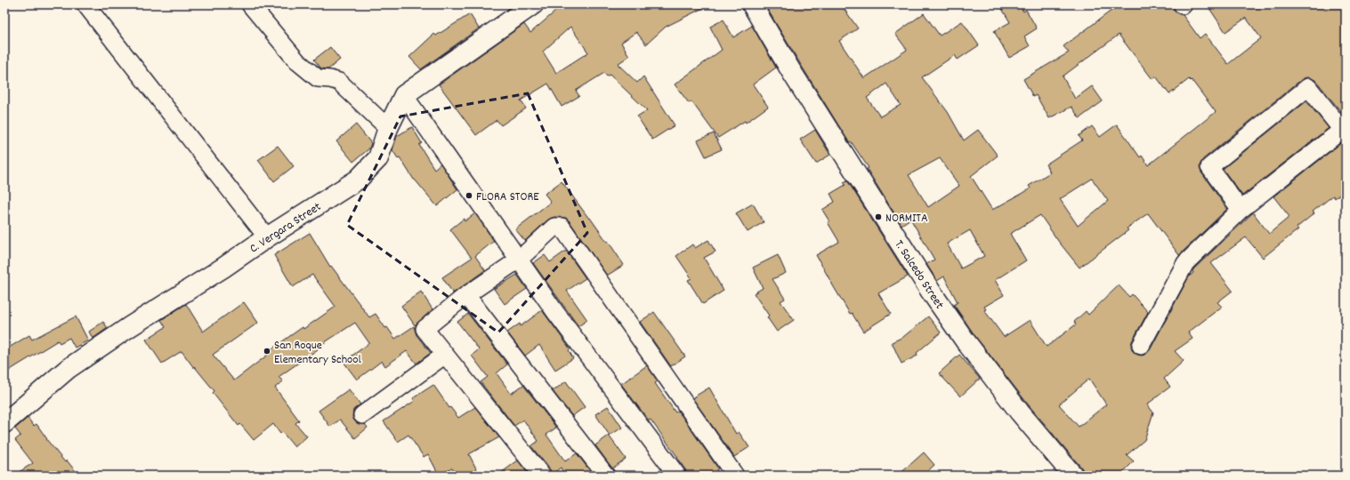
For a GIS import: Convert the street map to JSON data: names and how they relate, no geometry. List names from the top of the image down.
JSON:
{
  "streets": {
    "street": ["C. Vergara Street", "T. Salcedo Street"]
  },
  "places": ["FLORA STORE", "NORMITA", "San Roque Elementary School"]
}
